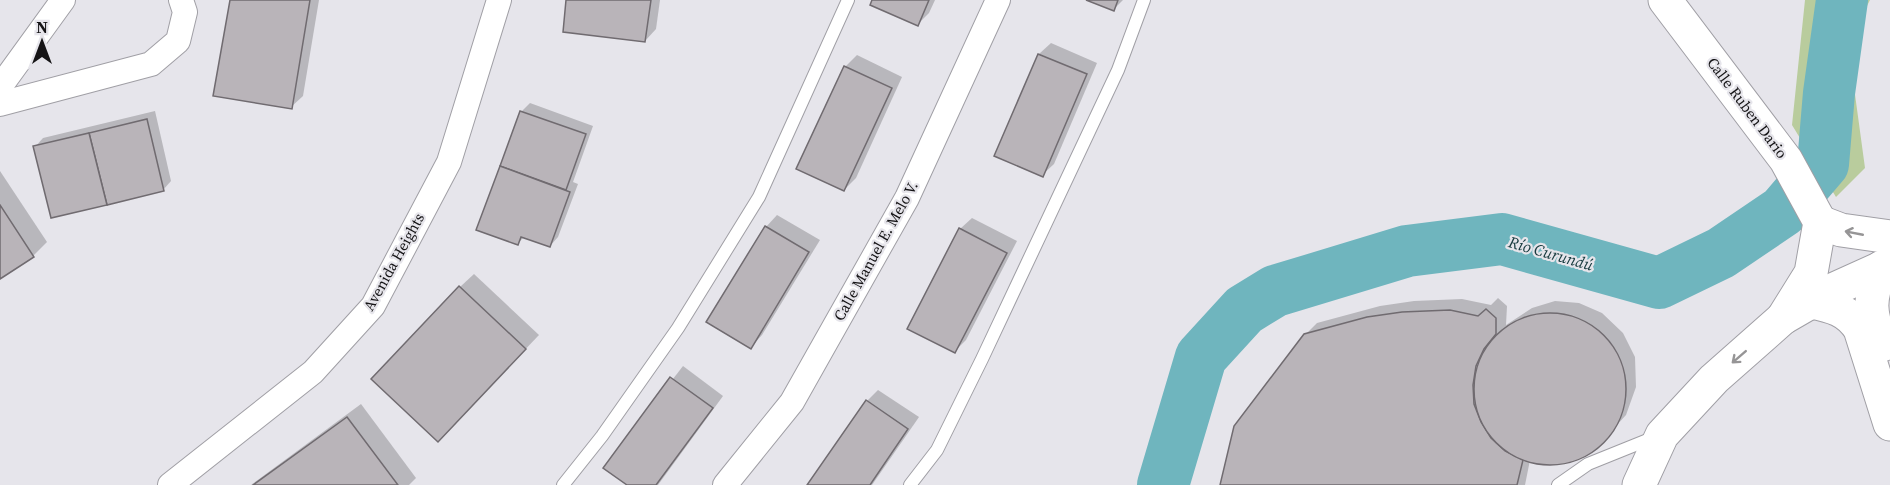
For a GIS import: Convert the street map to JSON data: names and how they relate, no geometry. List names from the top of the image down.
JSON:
{
  "streets": {
    "street": ["Calle Ruben Dario", "Calle Manuel E. Melo V.", "Avenida Heights"]
  },
  "water": ["Río Curundú"],
  "north": "top"
}
